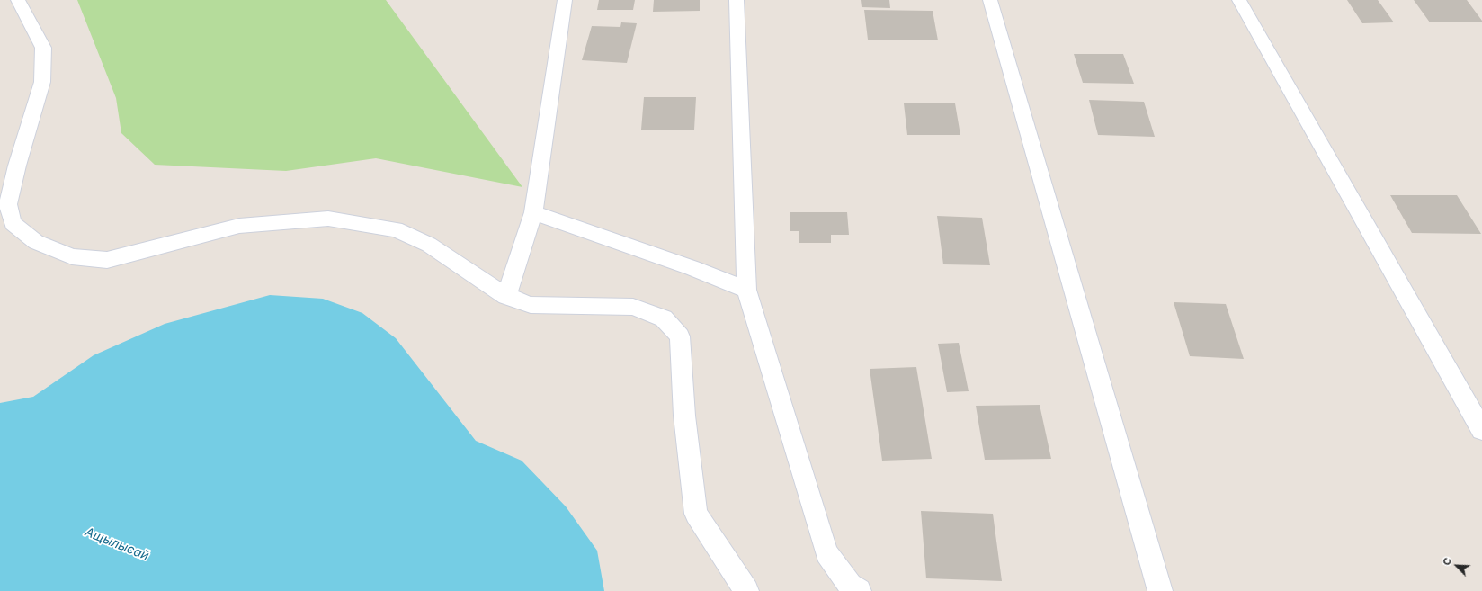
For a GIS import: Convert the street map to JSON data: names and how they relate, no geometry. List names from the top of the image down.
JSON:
{
  "water": ["Ащылысай"],
  "north": "top left"
}
